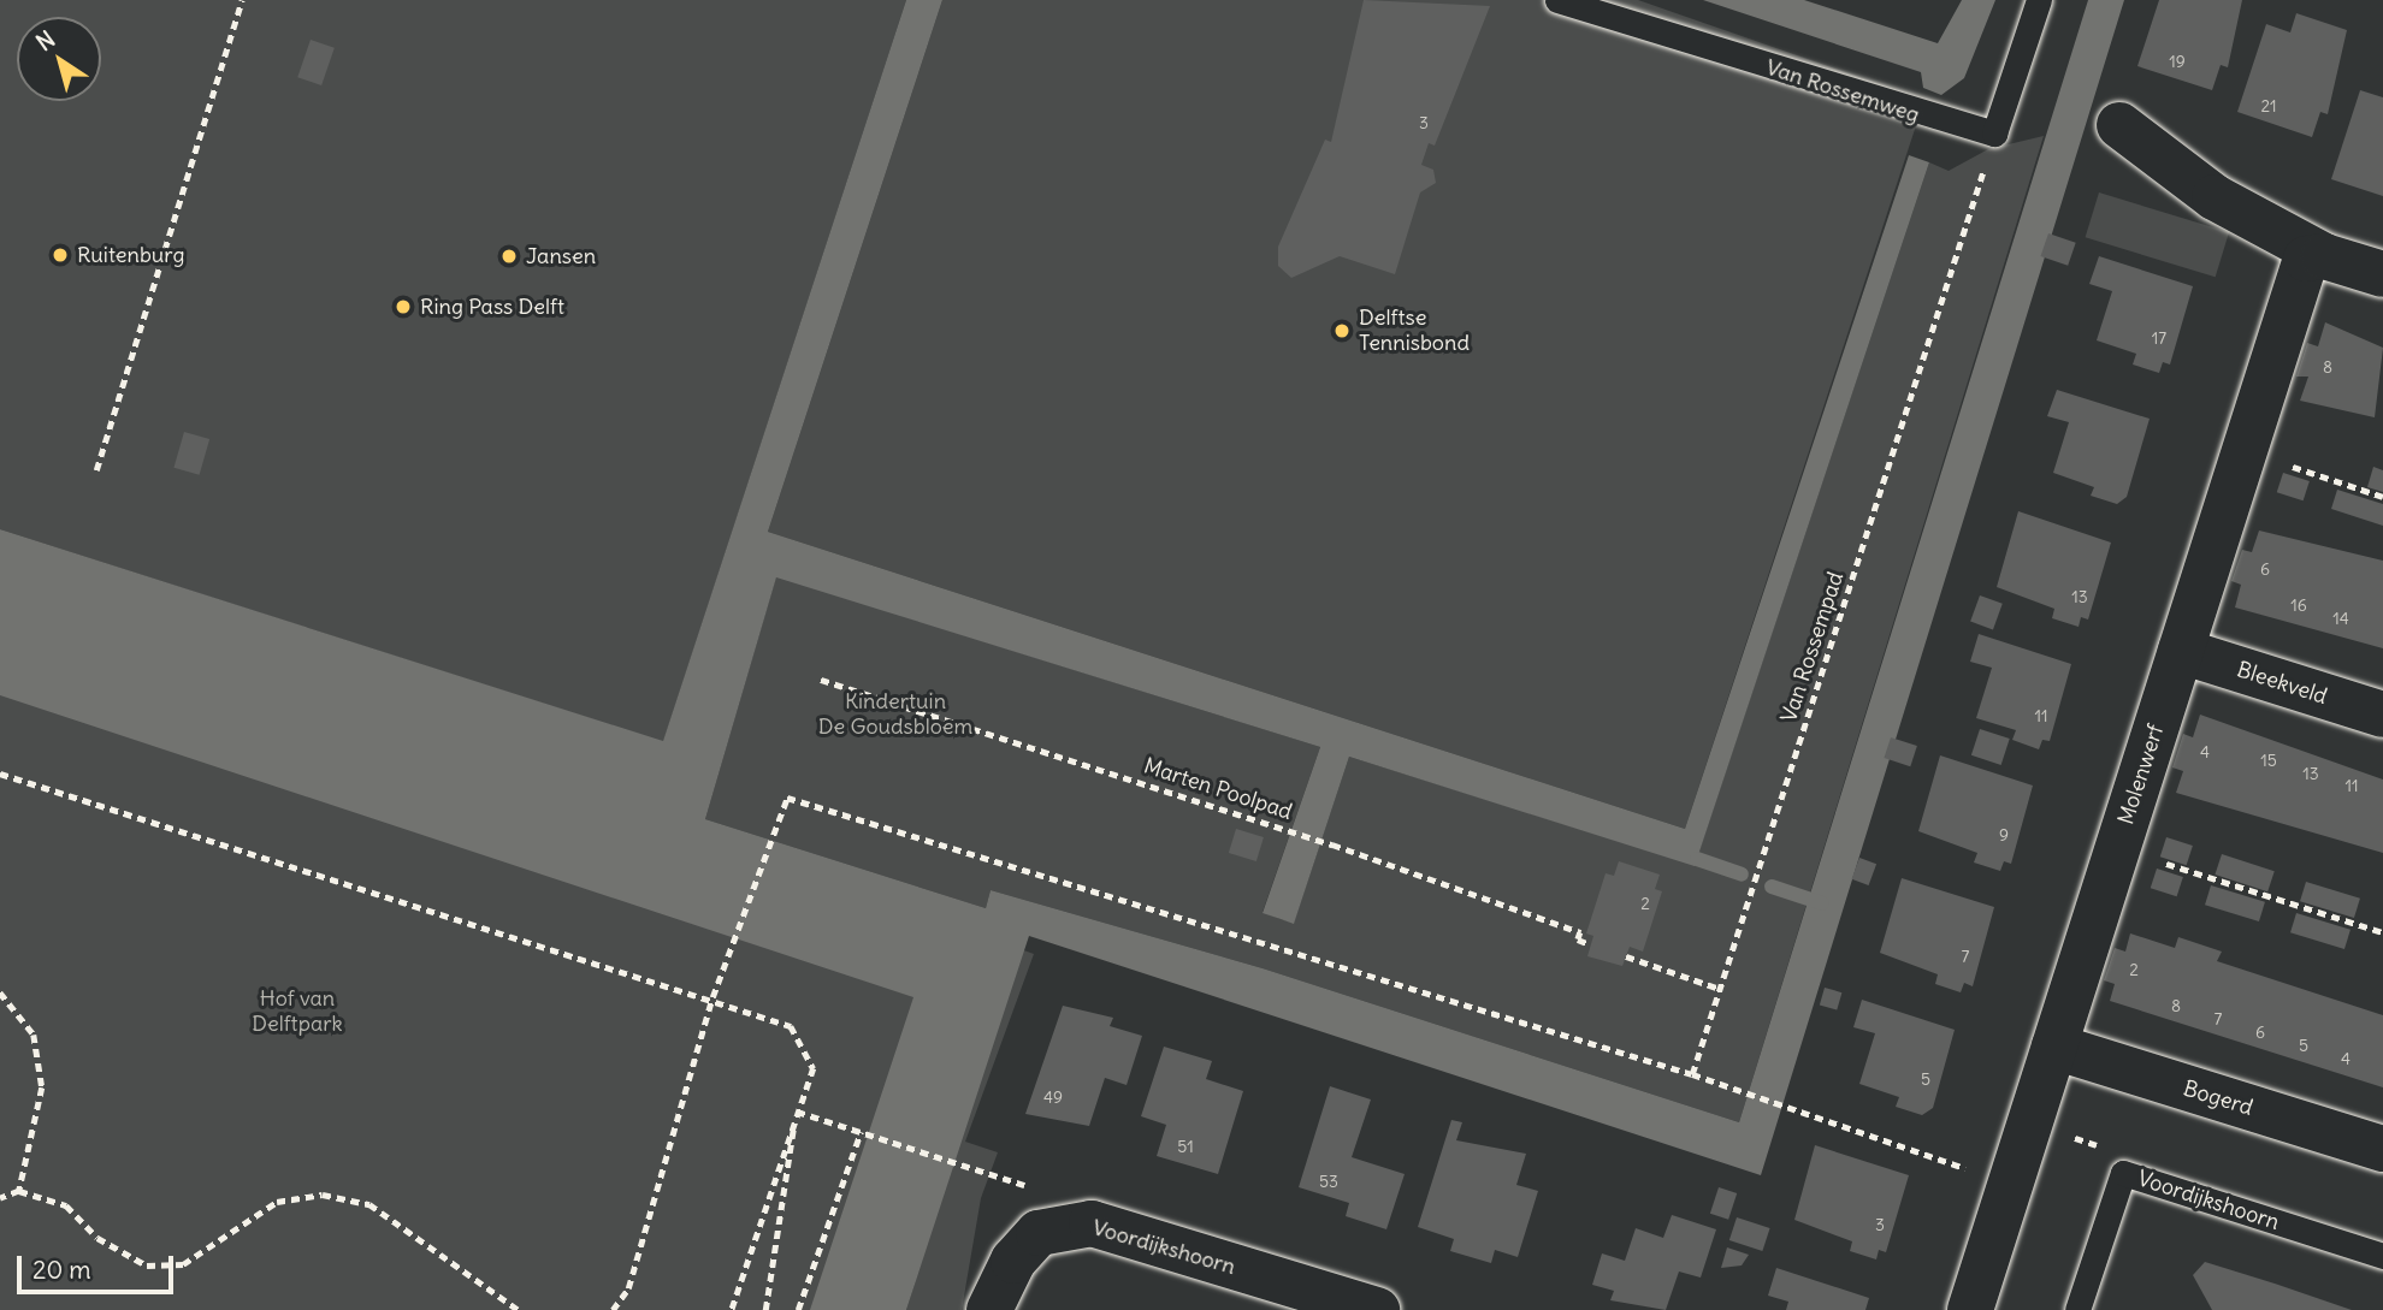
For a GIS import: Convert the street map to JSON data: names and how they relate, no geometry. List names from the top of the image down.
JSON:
{
  "streets": {
    "street": [
      "Bleekveld",
      "Molenwerf",
      "Bogerd",
      "Voordijkshoorn"
    ],
    "lane": ["Van Rossemweg"],
    "path": ["Van Rossempad", "Marten Poolpad"]
  },
  "crossings": [
    ["Van Rossemweg", "Van Rossempad"],
    ["Bleekveld", "Molenwerf"],
    ["Molenwerf", "Bogerd"]
  ],
  "parks": ["Kindertuin De Goudsbloem", "Hof van Delftpark"],
  "places": [
    "Ruitenburg",
    "Jansen",
    "Ring Pass Delft",
    "Delftse Tennisbond"
  ],
  "house_numbers": [
    "19",
    "21",
    "3",
    "17",
    "8",
    "6",
    "13",
    "16",
    "14",
    "11",
    "4",
    "15",
    "13",
    "11",
    "9",
    "2",
    "7",
    "2",
    "8",
    "7",
    "6",
    "5",
    "4",
    "5",
    "49",
    "51",
    "53",
    "3"
  ],
  "scale_bar": "20 m",
  "north": "top left"
}
